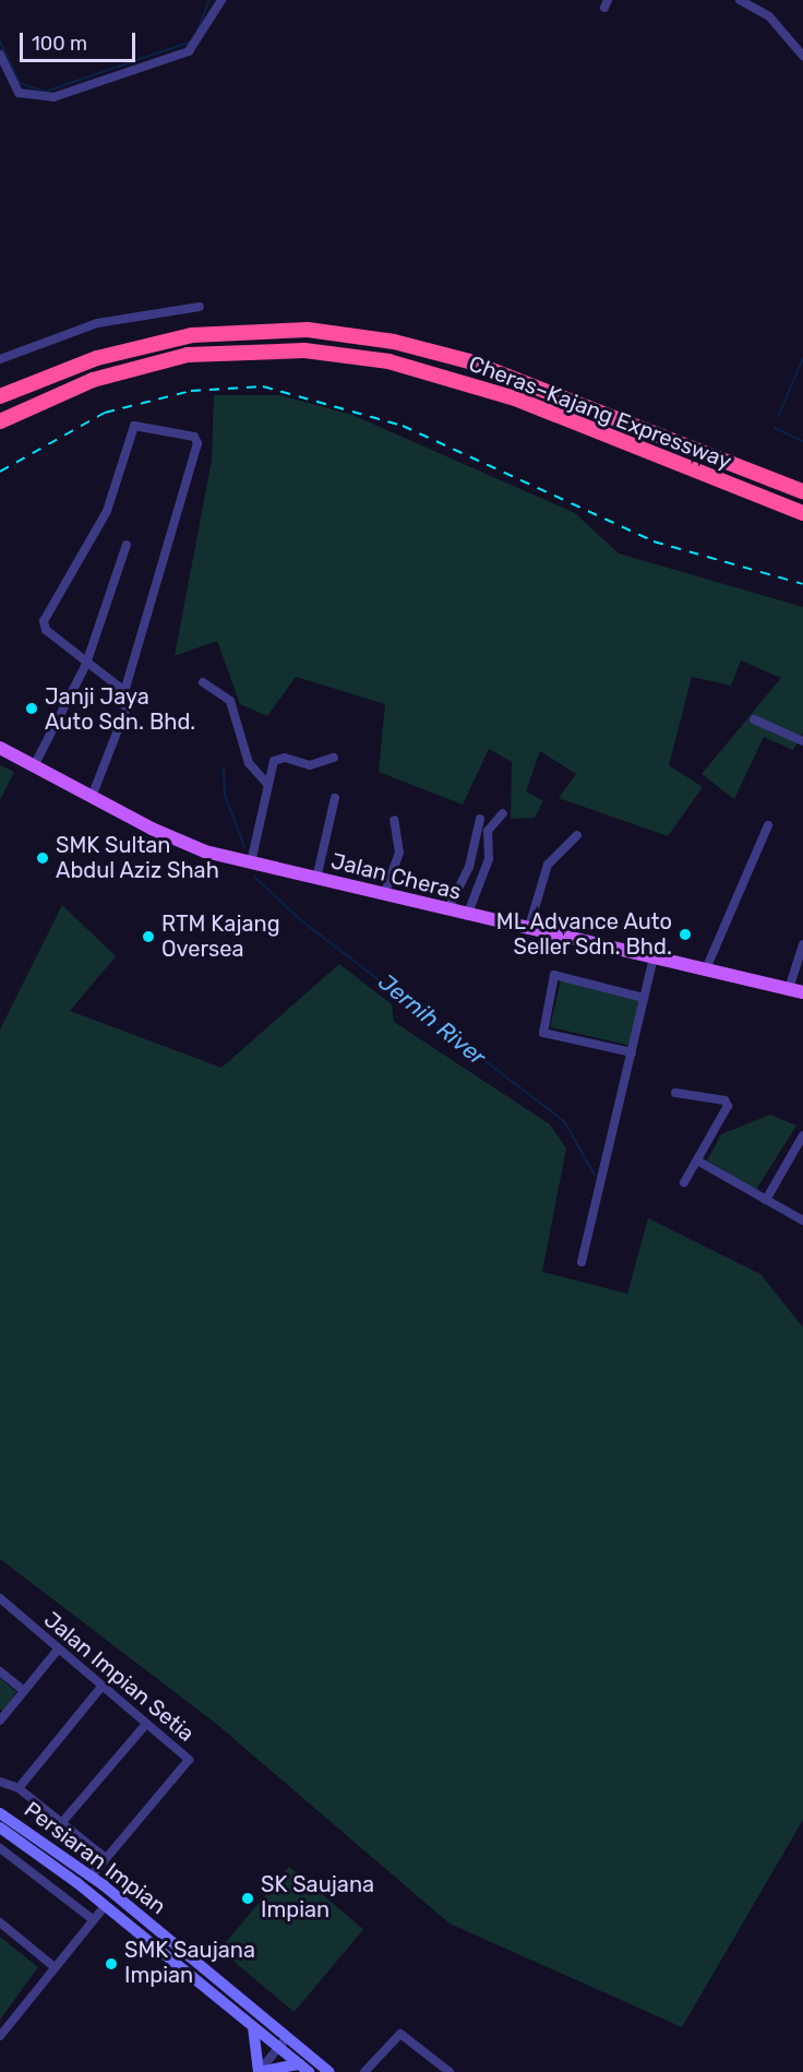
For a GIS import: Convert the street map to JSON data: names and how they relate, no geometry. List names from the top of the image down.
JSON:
{
  "streets": {
    "highway": ["Cheras–Kajang Expressway"],
    "main road": ["Jalan Cheras"],
    "street": ["Jalan Impian Setia", "Persiaran Impian"]
  },
  "crossings": [
    ["Jalan Impian Setia", "Persiaran Impian"]
  ],
  "water": ["Jernih River"],
  "places": [
    "Janji Jaya Auto Sdn. Bhd.",
    "SMK Sultan Abdul Aziz Shah",
    "ML Advance Auto Seller Sdn. Bhd.",
    "RTM Kajang Oversea",
    "SK Saujana Impian",
    "SMK Saujana Impian"
  ],
  "scale_bar": "100 m"
}
